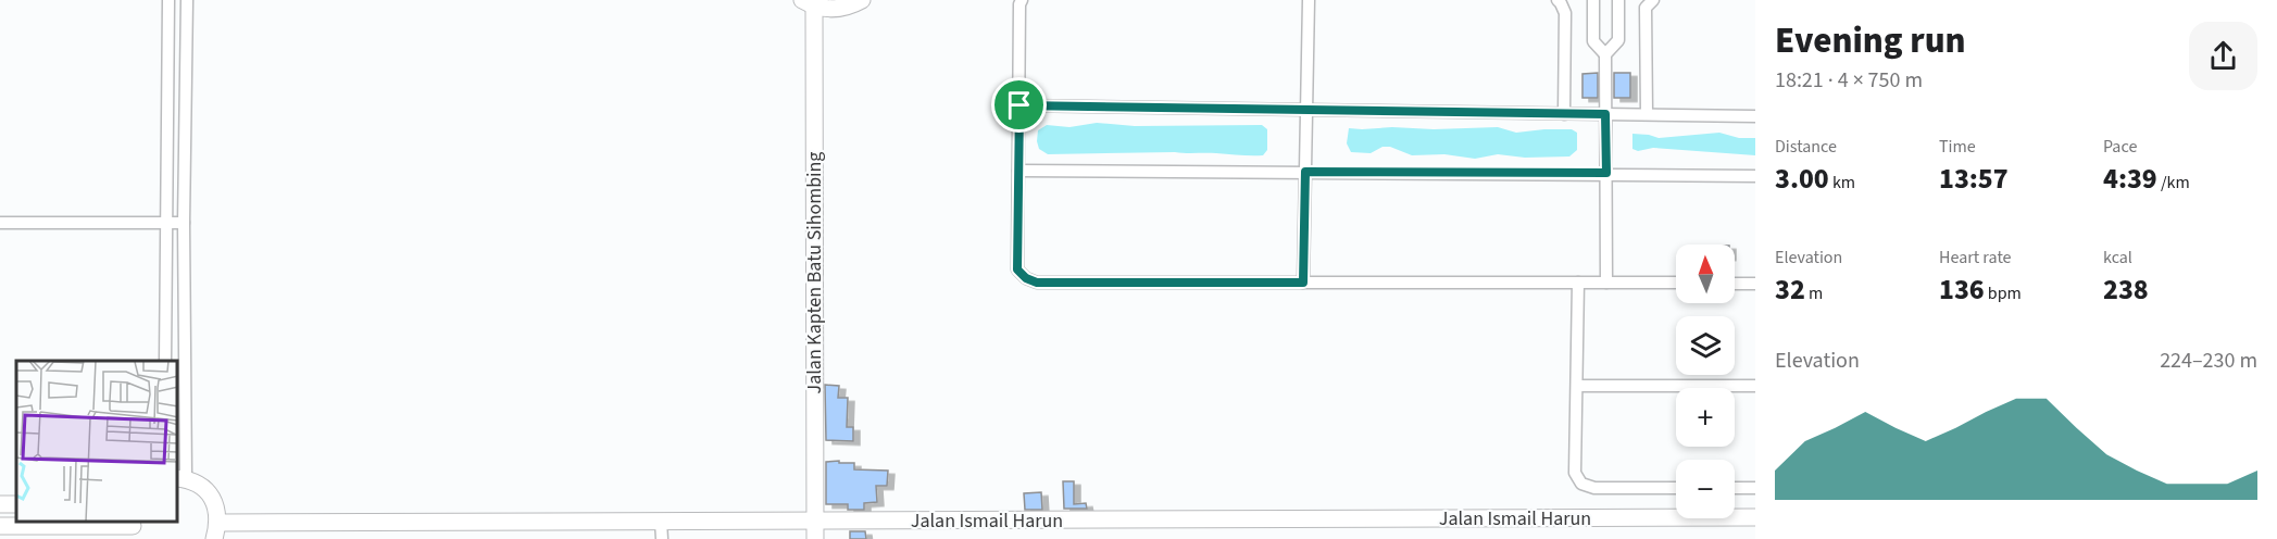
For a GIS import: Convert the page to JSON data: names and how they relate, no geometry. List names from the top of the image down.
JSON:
{
  "streets": {
    "street": ["Jalan Kapten Batu Sihombing", "Jalan Ismail Harun"]
  },
  "crossings": [
    ["Jalan Kapten Batu Sihombing", "Jalan Ismail Harun"]
  ],
  "north": "top",
  "page": {
    "heading": ["Evening run", "18:21 · 4 × 750 m"],
    "stats": [
      ["Distance", "3.00 km"],
      ["Time", "13:57"],
      ["Pace", "4:39 /km"],
      ["Elevation", "32 m"],
      ["Heart rate", "136 bpm"],
      ["kcal", "238"]
    ],
    "map_buttons": ["+", "−"],
    "chart": ["Elevation", "224–230 m"]
  }
}
